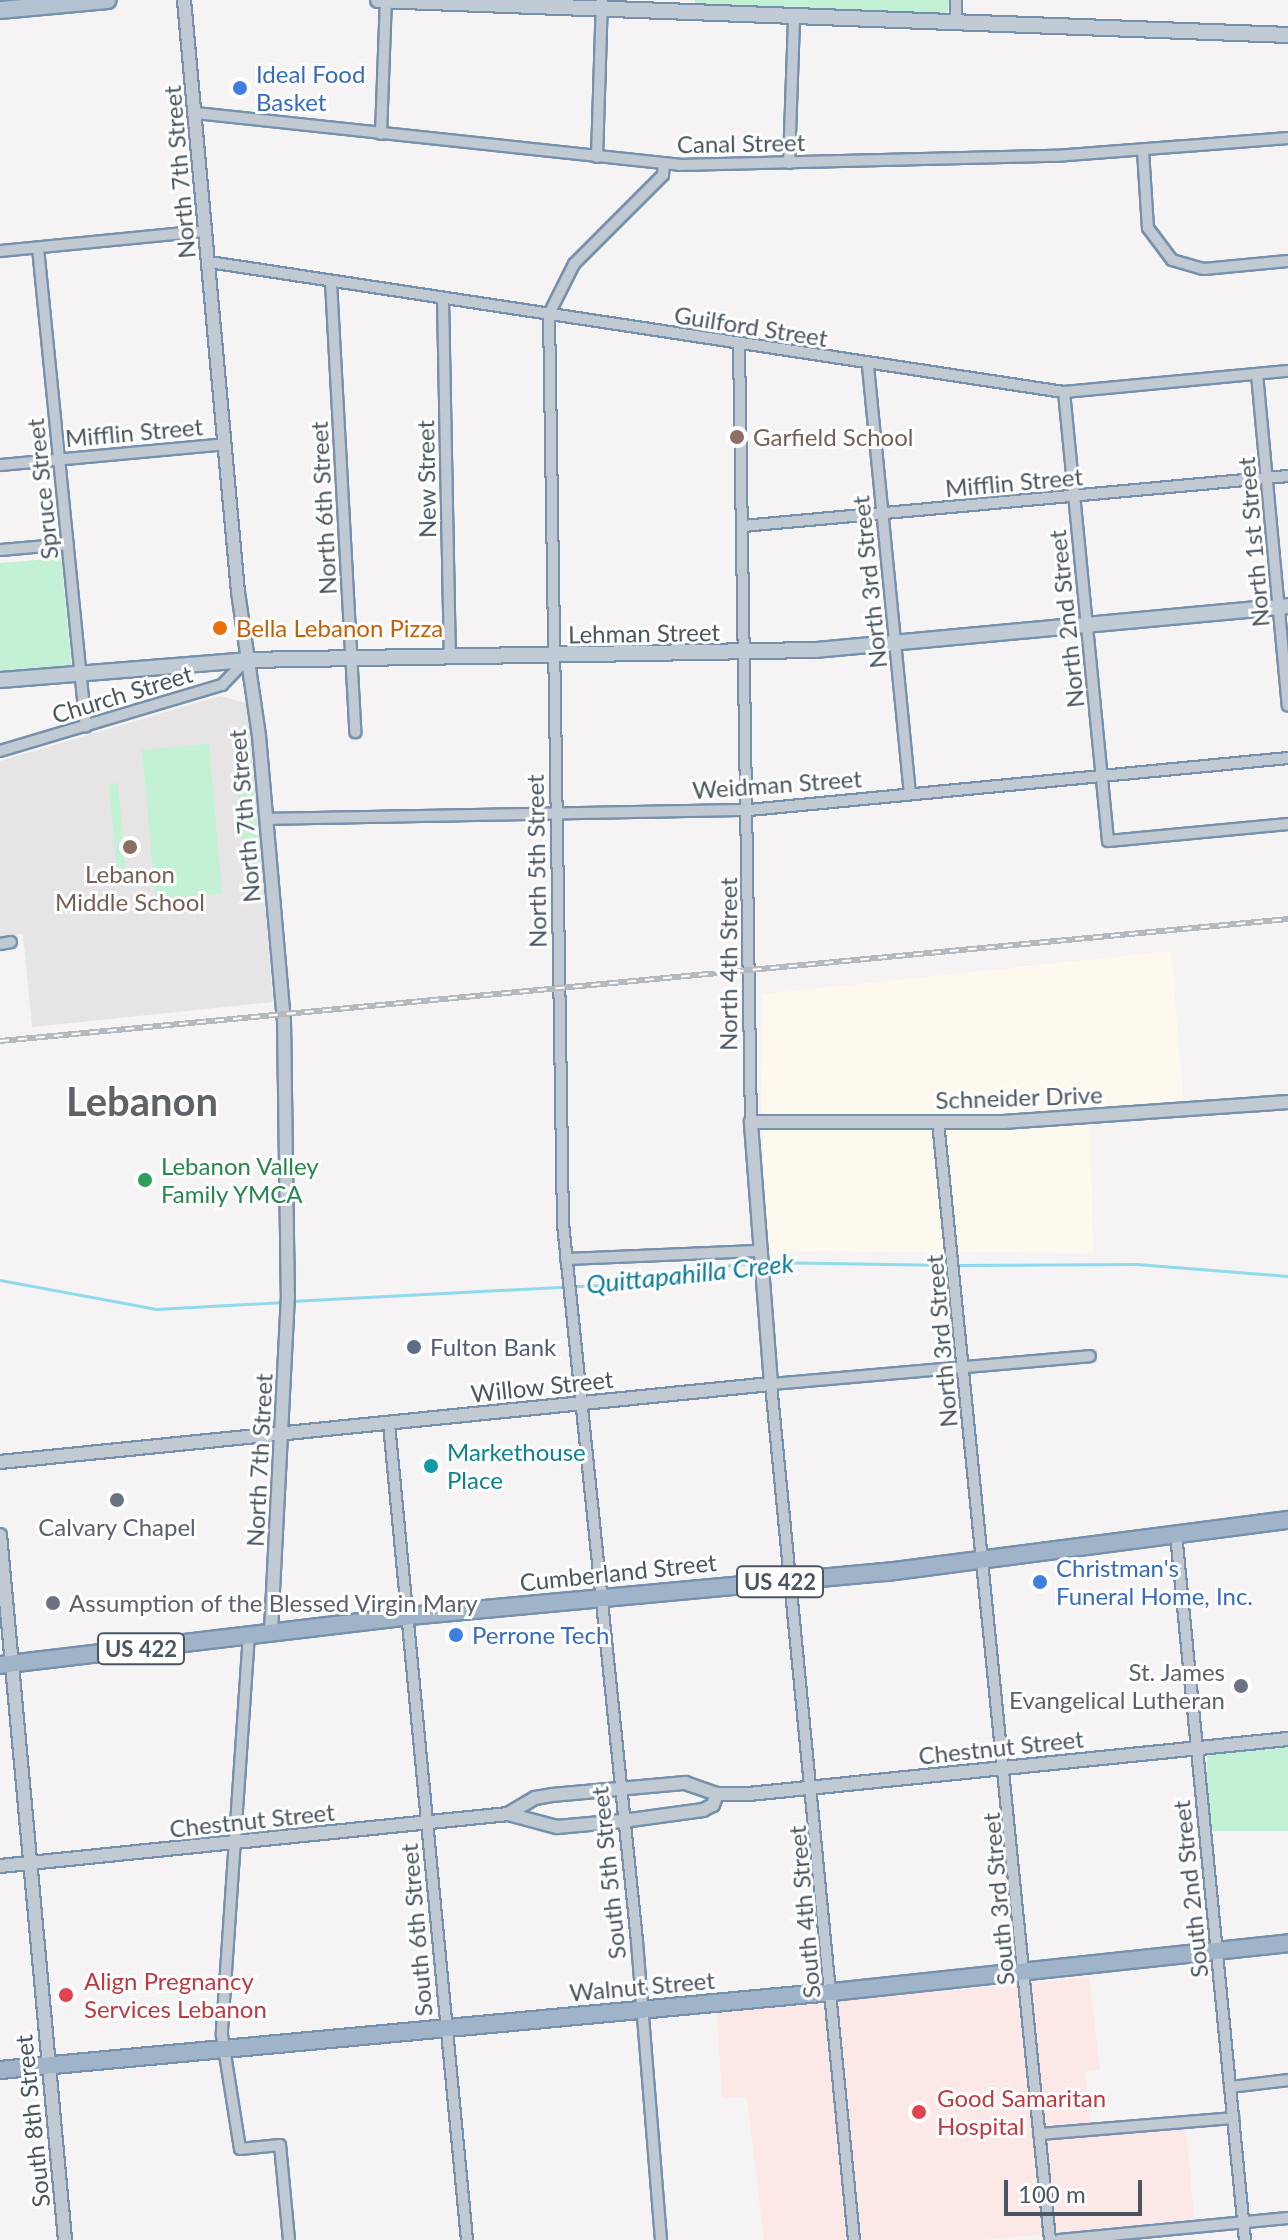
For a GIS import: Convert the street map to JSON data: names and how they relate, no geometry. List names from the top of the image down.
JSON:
{
  "streets": {
    "highway": ["Cumberland Street", "US 422", "Walnut Street"],
    "main road": ["Lehman Street"],
    "street": [
      "Canal Street",
      "North 7th Street",
      "Guilford Street",
      "Mifflin Street",
      "New Street",
      "Spruce Street",
      "North 6th Street",
      "North 1st Street",
      "North 3rd Street",
      "North 2nd Street",
      "Church Street",
      "Weidman Street",
      "North 5th Street",
      "North 4th Street",
      "Schneider Drive",
      "Willow Street",
      "Chestnut Street",
      "South 5th Street",
      "South 2nd Street",
      "South 3rd Street",
      "South 4th Street",
      "South 6th Street",
      "South 8th Street"
    ]
  },
  "crossings": [
    ["Canal Street", "North 7th Street"],
    ["Canal Street", "North 5th Street"],
    ["North 7th Street", "Guilford Street"],
    ["North 7th Street", "Mifflin Street"],
    ["North 7th Street", "Lehman Street"],
    ["North 7th Street", "Church Street"],
    ["North 7th Street", "Weidman Street"],
    ["North 7th Street", "Willow Street"],
    ["North 7th Street", "Cumberland Street"],
    ["Guilford Street", "New Street"],
    ["Guilford Street", "North 6th Street"],
    ["Guilford Street", "North 1st Street"],
    ["Guilford Street", "North 3rd Street"],
    ["Guilford Street", "North 2nd Street"],
    ["Guilford Street", "North 5th Street"],
    ["Guilford Street", "North 4th Street"],
    ["Mifflin Street", "Spruce Street"],
    ["Mifflin Street", "North 1st Street"],
    ["Mifflin Street", "North 3rd Street"],
    ["Mifflin Street", "North 2nd Street"],
    ["Mifflin Street", "North 4th Street"],
    ["New Street", "Lehman Street"],
    ["Spruce Street", "Lehman Street"],
    ["Spruce Street", "Church Street"],
    ["North 6th Street", "Lehman Street"],
    ["North 1st Street", "Lehman Street"],
    ["North 3rd Street", "Lehman Street"],
    ["North 3rd Street", "Weidman Street"],
    ["North 3rd Street", "Schneider Drive"],
    ["North 3rd Street", "Willow Street"],
    ["North 3rd Street", "Cumberland Street"],
    ["North 3rd Street", "South 3rd Street"],
    ["North 2nd Street", "Lehman Street"],
    ["North 2nd Street", "Weidman Street"],
    ["Lehman Street", "Church Street"],
    ["Lehman Street", "North 5th Street"],
    ["Lehman Street", "North 4th Street"],
    ["Weidman Street", "North 5th Street"],
    ["Weidman Street", "North 4th Street"],
    ["North 5th Street", "Willow Street"],
    ["North 5th Street", "Cumberland Street"],
    ["North 5th Street", "South 5th Street"],
    ["North 4th Street", "Schneider Drive"],
    ["North 4th Street", "Willow Street"],
    ["North 4th Street", "Cumberland Street"],
    ["North 4th Street", "South 4th Street"],
    ["Cumberland Street", "South 5th Street"],
    ["Cumberland Street", "South 2nd Street"],
    ["Cumberland Street", "South 3rd Street"],
    ["Cumberland Street", "South 4th Street"],
    ["Cumberland Street", "South 6th Street"],
    ["Cumberland Street", "South 8th Street"],
    ["Chestnut Street", "South 5th Street"],
    ["Chestnut Street", "South 2nd Street"],
    ["Chestnut Street", "South 3rd Street"],
    ["Chestnut Street", "South 4th Street"],
    ["Chestnut Street", "South 6th Street"],
    ["Chestnut Street", "South 8th Street"],
    ["South 5th Street", "Walnut Street"],
    ["South 2nd Street", "Walnut Street"],
    ["South 3rd Street", "Walnut Street"],
    ["South 4th Street", "Walnut Street"],
    ["South 6th Street", "Walnut Street"],
    ["Walnut Street", "South 8th Street"]
  ],
  "districts": ["Lebanon"],
  "water": ["Quittapahilla Creek"],
  "places": [
    "Ideal Food Basket",
    "Garfield School",
    "Bella Lebanon Pizza",
    "Lebanon Middle School",
    "Lebanon Valley Family YMCA",
    "Fulton Bank",
    "Markethouse Place",
    "Calvary Chapel",
    "Christman's Funeral Home, Inc.",
    "Assumption of the Blessed Virgin Mary",
    "Perrone Tech",
    "St. James Evangelical Lutheran",
    "Align Pregnancy Services Lebanon",
    "Good Samaritan Hospital"
  ],
  "scale_bar": "100 m"
}
